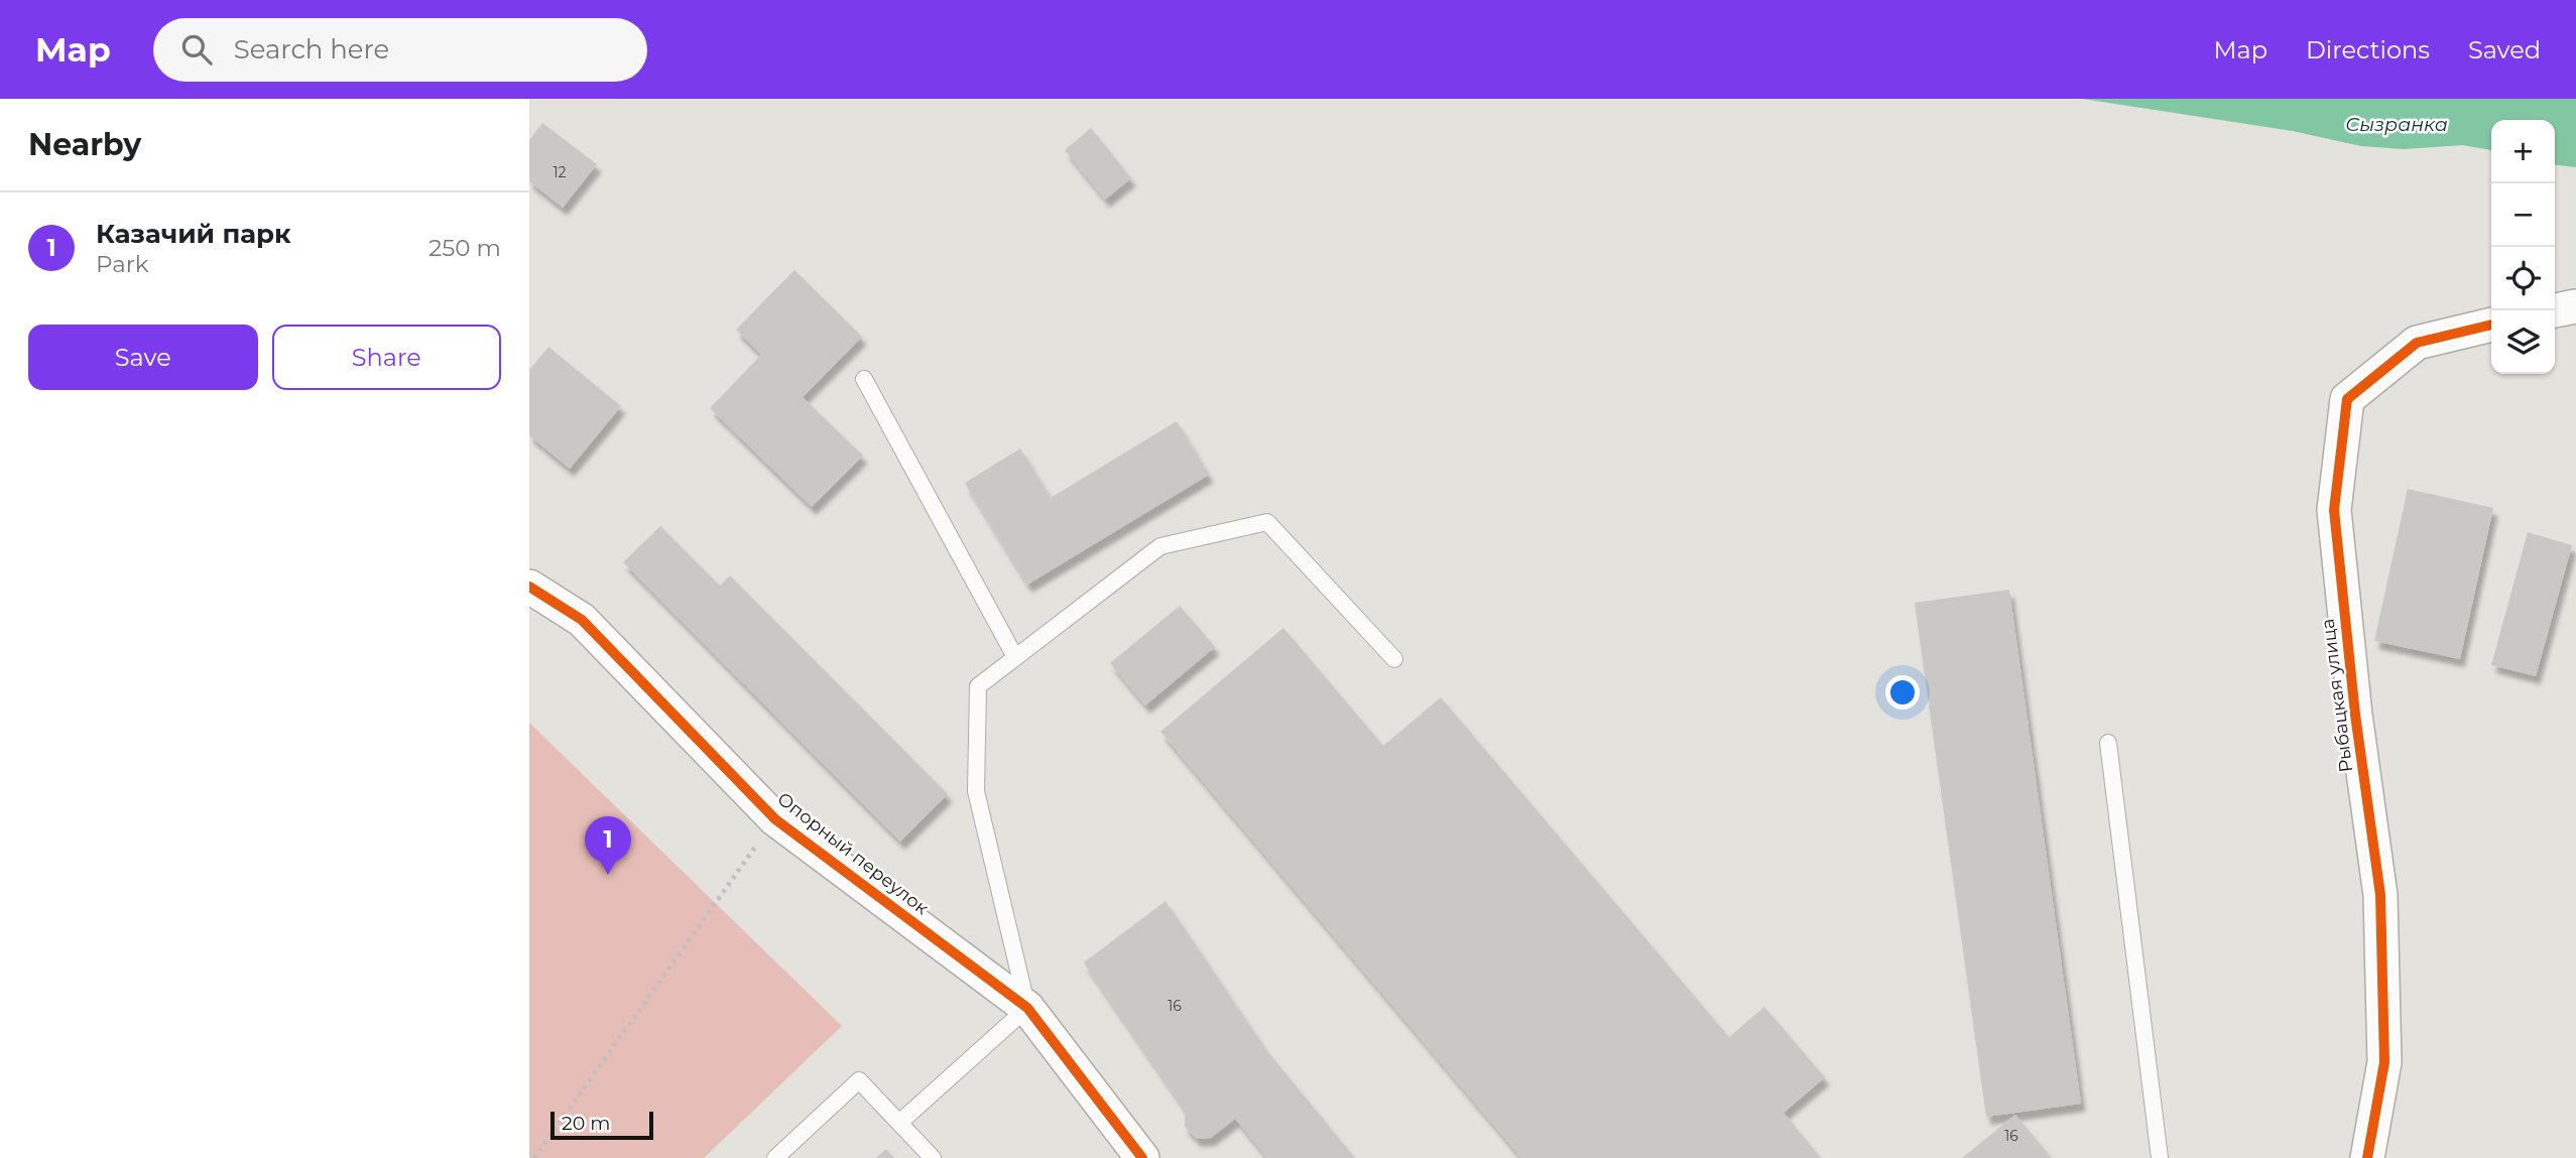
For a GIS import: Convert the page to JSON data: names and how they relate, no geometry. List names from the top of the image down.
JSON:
{
  "streets": {
    "street": ["Рыбацкая улица", "Опорный переулок"]
  },
  "water": ["Сызранка"],
  "house_numbers": ["12", "16", "16"],
  "scale_bar": "20 m",
  "page": {
    "header": "Map",
    "search": "Search here",
    "nav": ["Map", "Directions", "Saved"],
    "heading": "Nearby",
    "map_buttons": ["+", "−"],
    "list": [
      {
        "mark": "1",
        "name": "Казачий парк",
        "note": "Park",
        "value": "250 m"
      }
    ],
    "buttons": ["Save", "Share"],
    "pins": "1",
    "scale": "20 m"
  }
}
